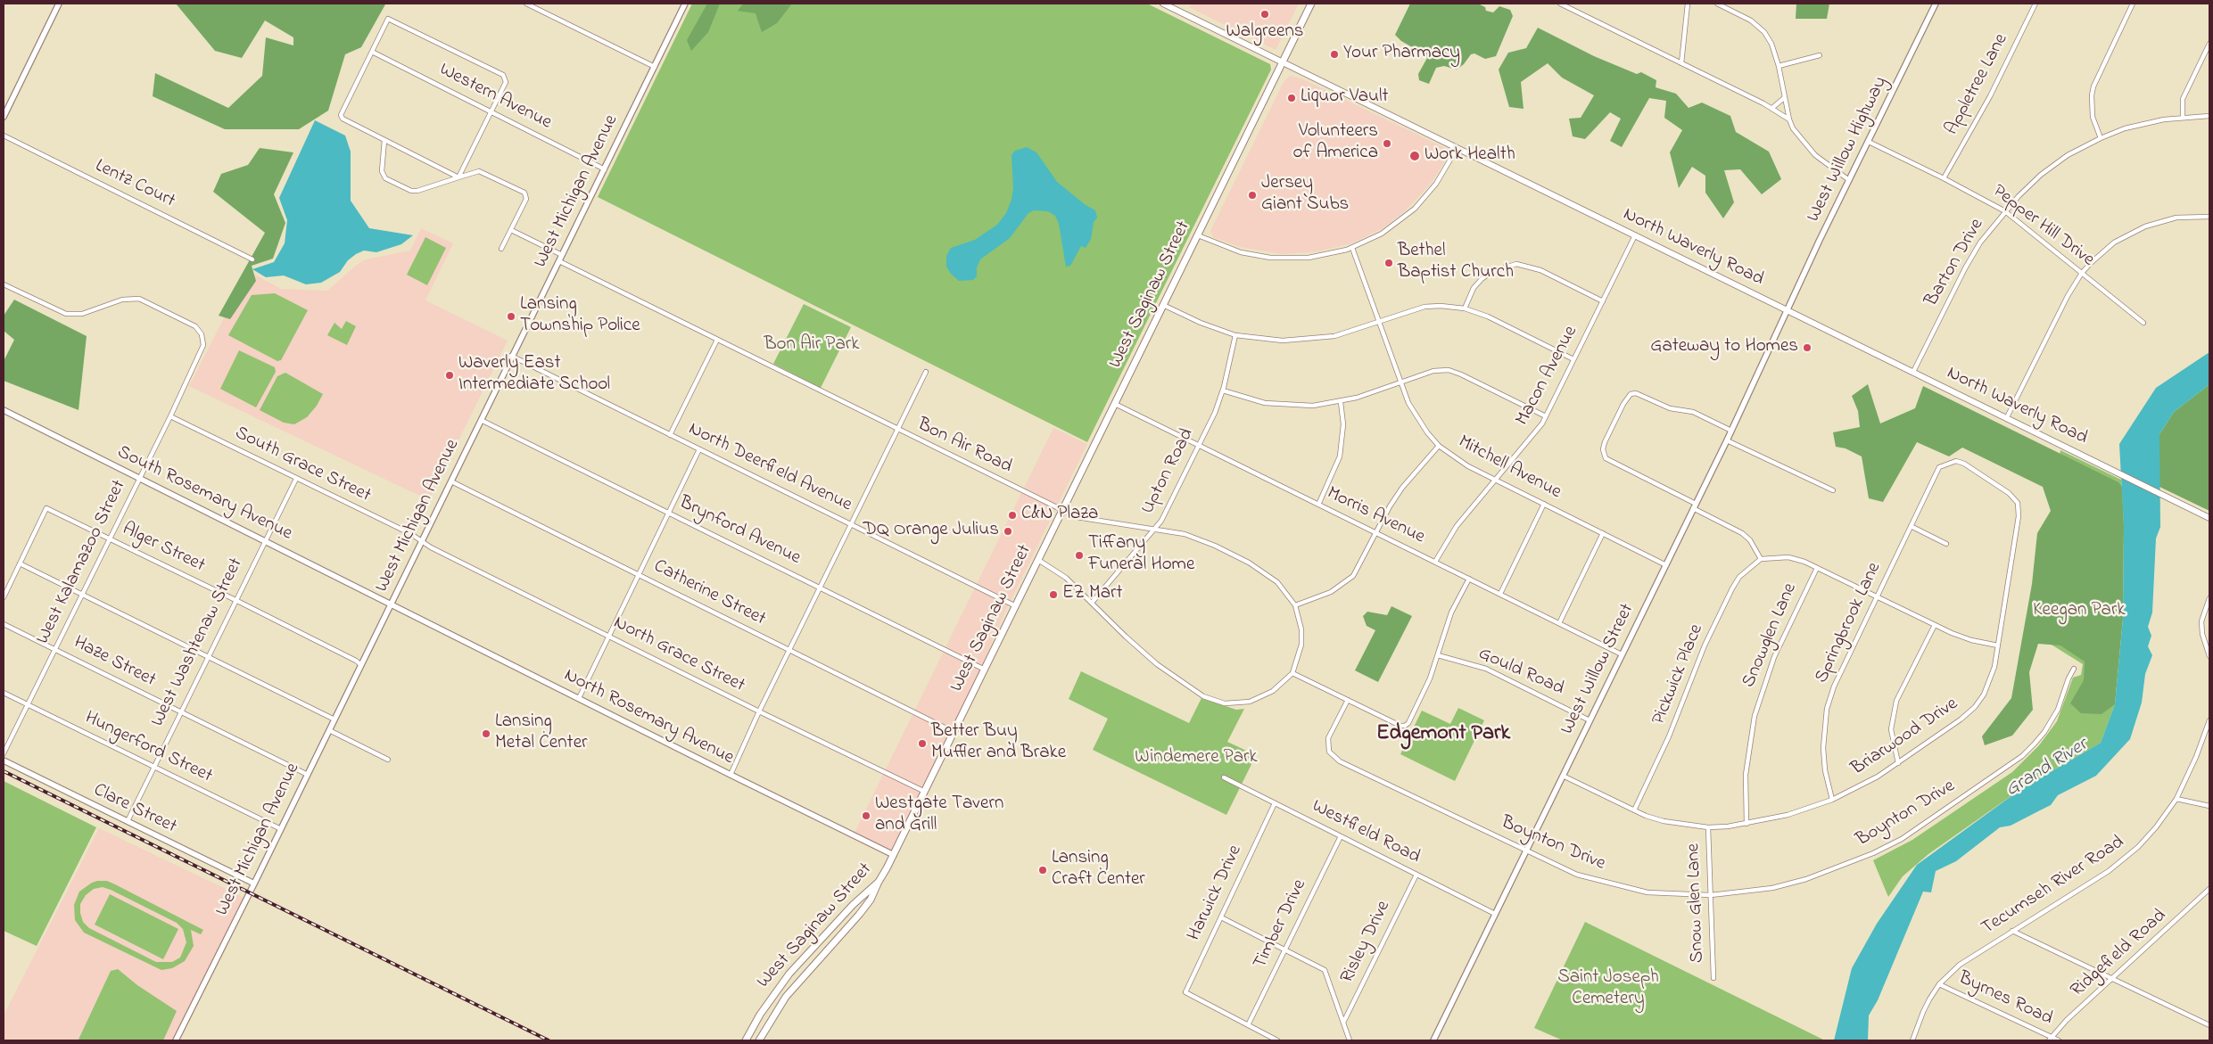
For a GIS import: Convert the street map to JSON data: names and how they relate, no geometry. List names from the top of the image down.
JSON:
{
  "streets": {
    "main road": ["North Waverly Road", "West Saginaw Street"],
    "street": [
      "Appletree Lane",
      "Western Avenue",
      "West Willow Highway",
      "Lentz Court",
      "West Michigan Avenue",
      "Pepper Hill Drive",
      "Barton Drive",
      "Macon Avenue",
      "Bon Air Road",
      "South Grace Street",
      "North Deerfield Avenue",
      "Mitchell Avenue",
      "Upton Road",
      "South Rosemary Avenue",
      "Morris Avenue",
      "Brynford Avenue",
      "Alger Street",
      "West Kalamazoo Street",
      "Catherine Street",
      "Springbrook Lane",
      "Snowglen Lane",
      "West Washtenaw Street",
      "North Grace Street",
      "Haze Street",
      "West Willow Street",
      "Gould Road",
      "Pickwick Place",
      "North Rosemary Avenue",
      "Briarwood Drive",
      "Hungerford Street",
      "Clare Street",
      "Boynton Drive",
      "Westfield Road",
      "Tecumseh River Road",
      "Harwick Drive",
      "Snow Glen Lane",
      "Timber Drive",
      "Risley Drive",
      "Ridgefield Road",
      "Byrnes Road"
    ]
  },
  "crossings": [
    ["Appletree Lane", "Pepper Hill Drive"],
    ["Western Avenue", "West Michigan Avenue"],
    ["West Willow Highway", "Pepper Hill Drive"],
    ["West Willow Highway", "North Waverly Road"],
    ["West Willow Highway", "West Willow Street"],
    ["West Michigan Avenue", "Bon Air Road"],
    ["West Michigan Avenue", "South Grace Street"],
    ["West Michigan Avenue", "North Deerfield Avenue"],
    ["West Michigan Avenue", "South Rosemary Avenue"],
    ["West Michigan Avenue", "Brynford Avenue"],
    ["West Michigan Avenue", "Alger Street"],
    ["West Michigan Avenue", "Catherine Street"],
    ["West Michigan Avenue", "North Grace Street"],
    ["West Michigan Avenue", "Haze Street"],
    ["West Michigan Avenue", "North Rosemary Avenue"],
    ["West Michigan Avenue", "Hungerford Street"],
    ["West Michigan Avenue", "Clare Street"],
    ["Pepper Hill Drive", "Barton Drive"],
    ["North Waverly Road", "Barton Drive"],
    ["North Waverly Road", "West Saginaw Street"],
    ["North Waverly Road", "Macon Avenue"],
    ["North Waverly Road", "West Willow Street"],
    ["West Saginaw Street", "Bon Air Road"],
    ["West Saginaw Street", "North Deerfield Avenue"],
    ["West Saginaw Street", "Morris Avenue"],
    ["West Saginaw Street", "Brynford Avenue"],
    ["West Saginaw Street", "Catherine Street"],
    ["West Saginaw Street", "North Grace Street"],
    ["West Saginaw Street", "North Rosemary Avenue"],
    ["Macon Avenue", "Mitchell Avenue"],
    ["Macon Avenue", "Morris Avenue"],
    ["Bon Air Road", "Upton Road"],
    ["South Grace Street", "West Kalamazoo Street"],
    ["South Grace Street", "West Washtenaw Street"],
    ["South Grace Street", "North Grace Street"],
    ["Mitchell Avenue", "West Willow Street"],
    ["Upton Road", "Morris Avenue"],
    ["South Rosemary Avenue", "West Kalamazoo Street"],
    ["South Rosemary Avenue", "West Washtenaw Street"],
    ["South Rosemary Avenue", "North Rosemary Avenue"],
    ["Morris Avenue", "West Willow Street"],
    ["Alger Street", "West Kalamazoo Street"],
    ["Alger Street", "West Washtenaw Street"],
    ["West Kalamazoo Street", "Haze Street"],
    ["West Kalamazoo Street", "Hungerford Street"],
    ["Springbrook Lane", "Briarwood Drive"],
    ["Snowglen Lane", "Briarwood Drive"],
    ["West Washtenaw Street", "Haze Street"],
    ["West Washtenaw Street", "Hungerford Street"],
    ["West Washtenaw Street", "Clare Street"],
    ["West Willow Street", "Gould Road"],
    ["West Willow Street", "Briarwood Drive"],
    ["West Willow Street", "Boynton Drive"],
    ["West Willow Street", "Westfield Road"],
    ["Pickwick Place", "Briarwood Drive"],
    ["Briarwood Drive", "Snow Glen Lane"],
    ["Boynton Drive", "Snow Glen Lane"],
    ["Westfield Road", "Harwick Drive"],
    ["Westfield Road", "Timber Drive"],
    ["Westfield Road", "Risley Drive"],
    ["Tecumseh River Road", "Byrnes Road"],
    ["Harwick Drive", "Timber Drive"],
    ["Ridgefield Road", "Byrnes Road"]
  ],
  "districts": ["Edgemont Park"],
  "water": ["Grand River"],
  "parks": [
    "Bon Air Park",
    "Keegan Park",
    "Windemere Park",
    "Saint Joseph Cemetery"
  ],
  "places": [
    "Walgreens",
    "Your Pharmacy",
    "Liquor Vault",
    "Volunteers of America",
    "Work Health",
    "Jersey Giant Subs",
    "Bethel Baptist Church",
    "Lansing Township Police",
    "Gateway to Homes",
    "Waverly East Intermediate School",
    "C&N Plaza",
    "DQ Orange Julius",
    "Tiffany Funeral Home",
    "EZ Mart",
    "Lansing Metal Center",
    "Better Buy Muffler and Brake",
    "Westgate Tavern and Grill",
    "Lansing Craft Center"
  ]
}
